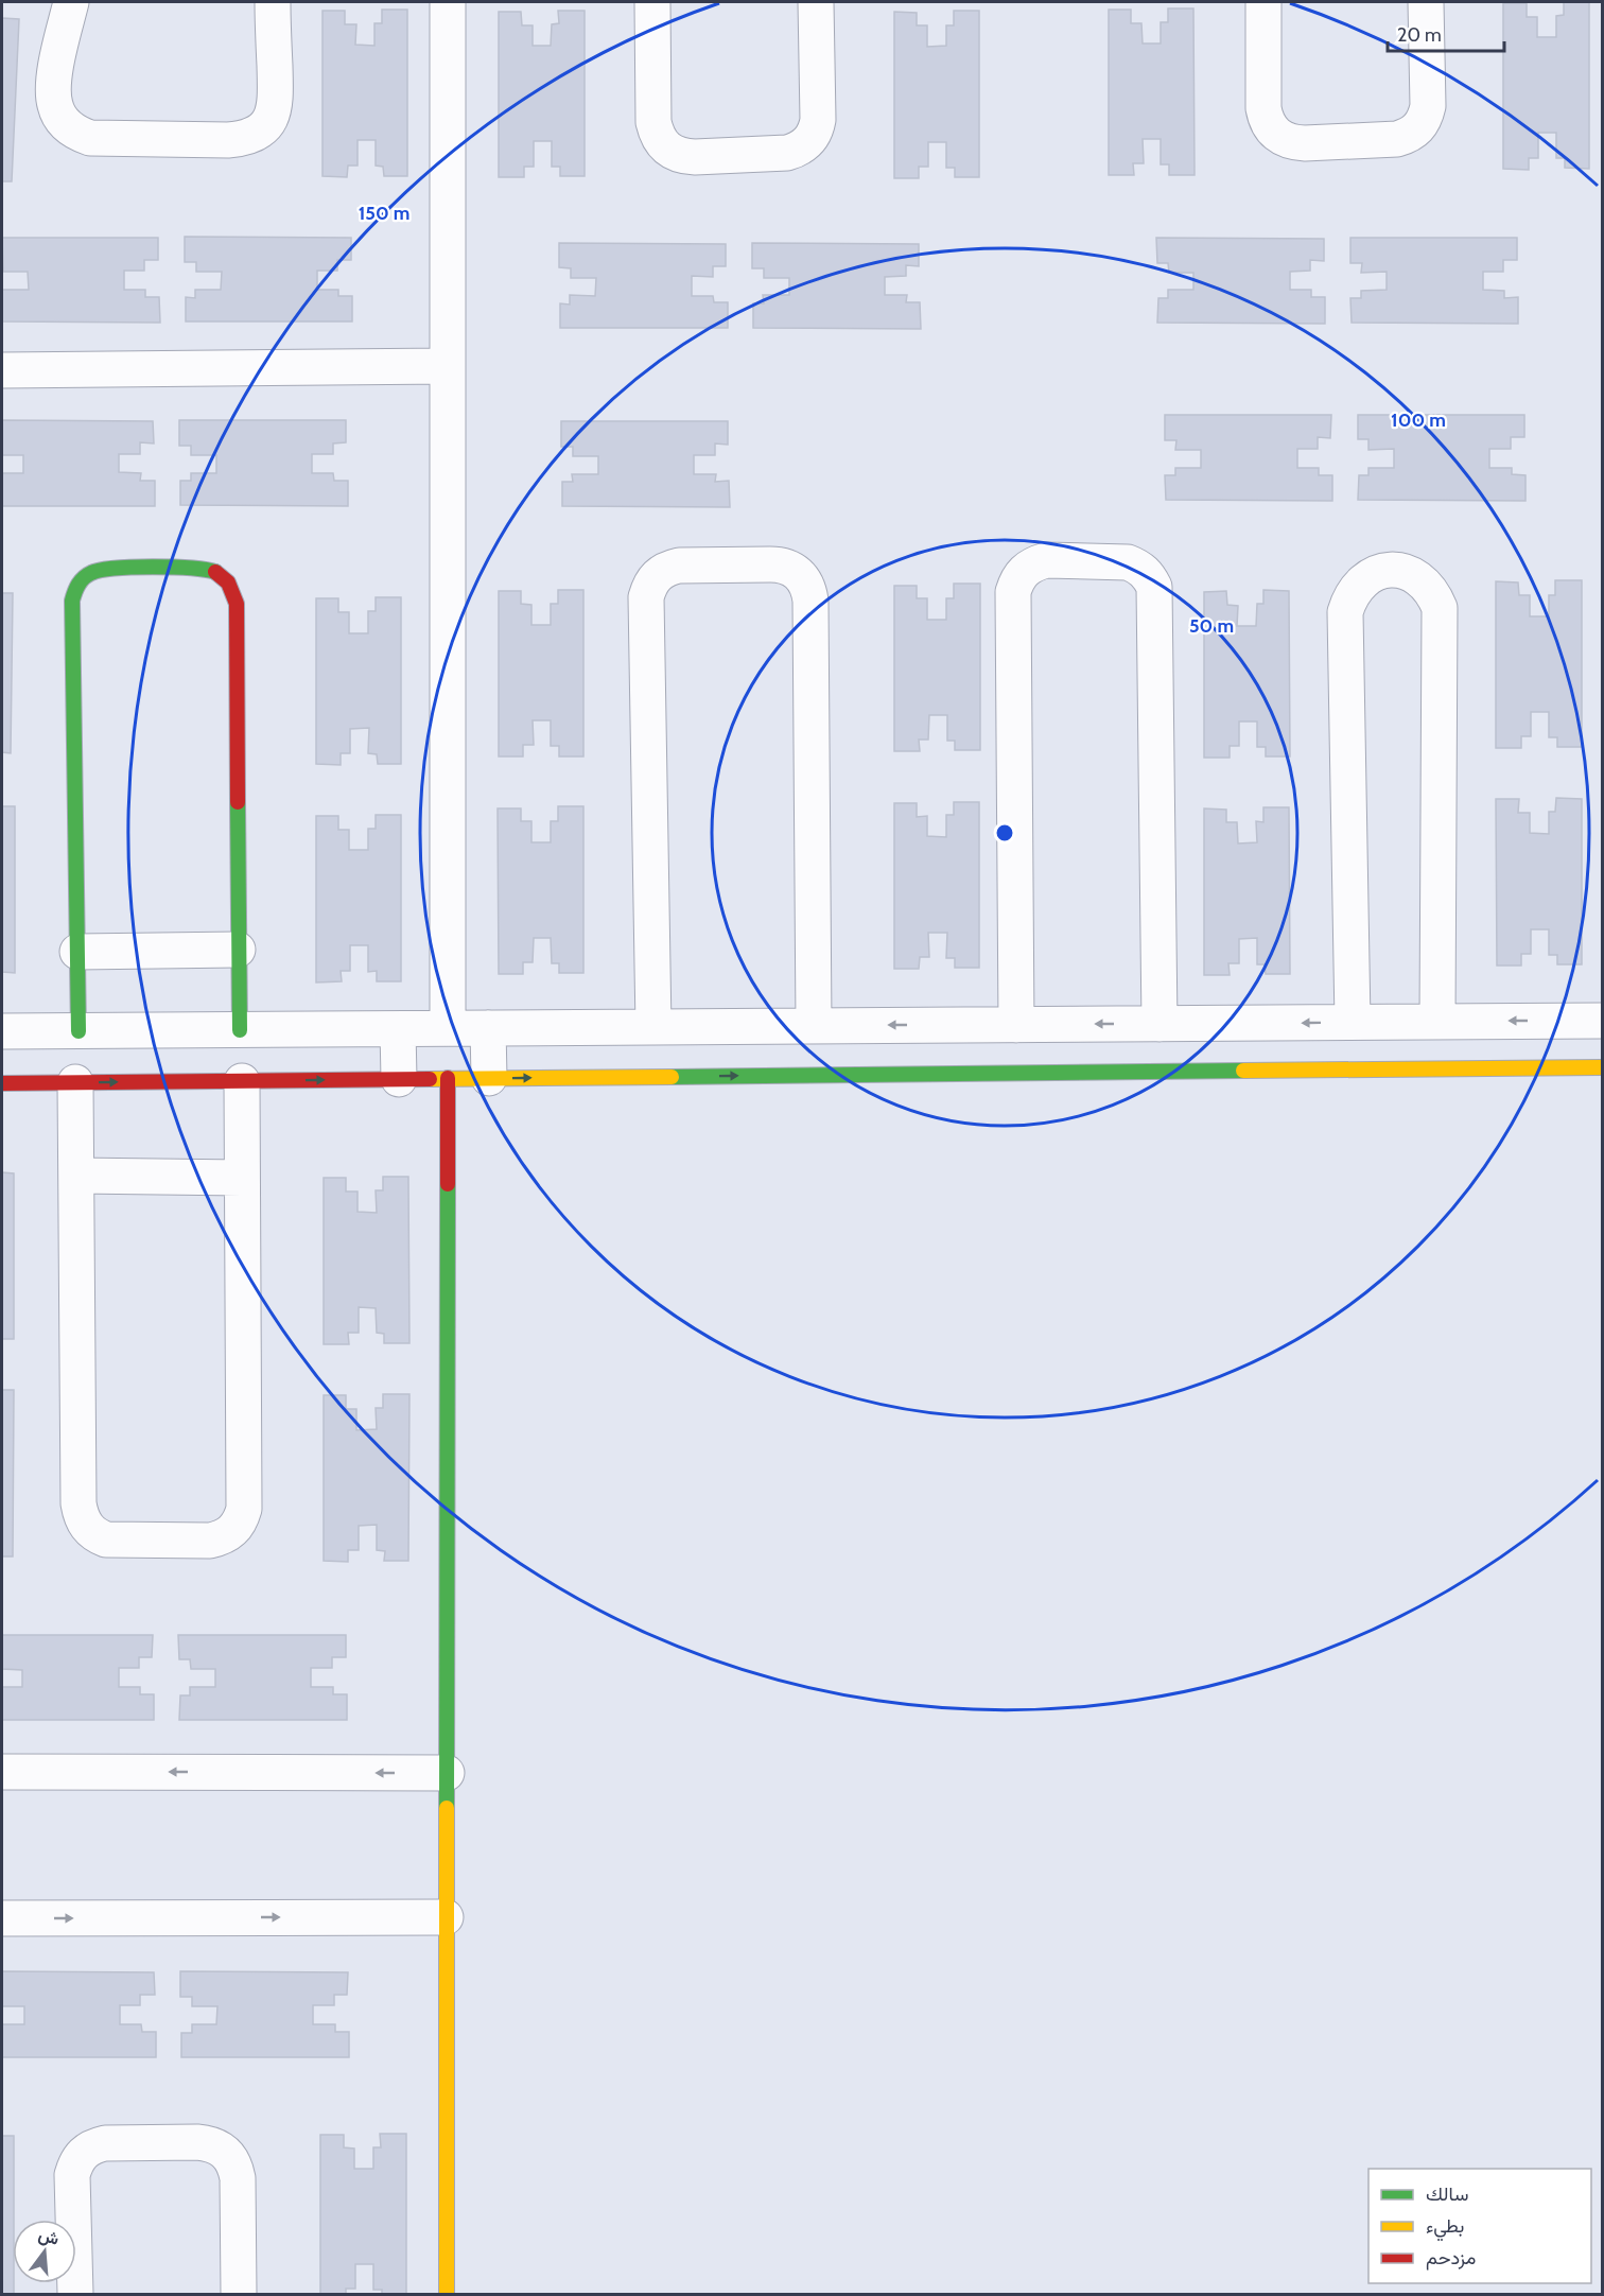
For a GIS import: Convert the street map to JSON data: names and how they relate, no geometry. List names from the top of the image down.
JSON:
{
  "legend": ["سالك", "بطيء", "مزدحم"],
  "scale_bar": "20 m",
  "north": "top",
  "rings": ["150 m", "100 m", "50 m"]
}
